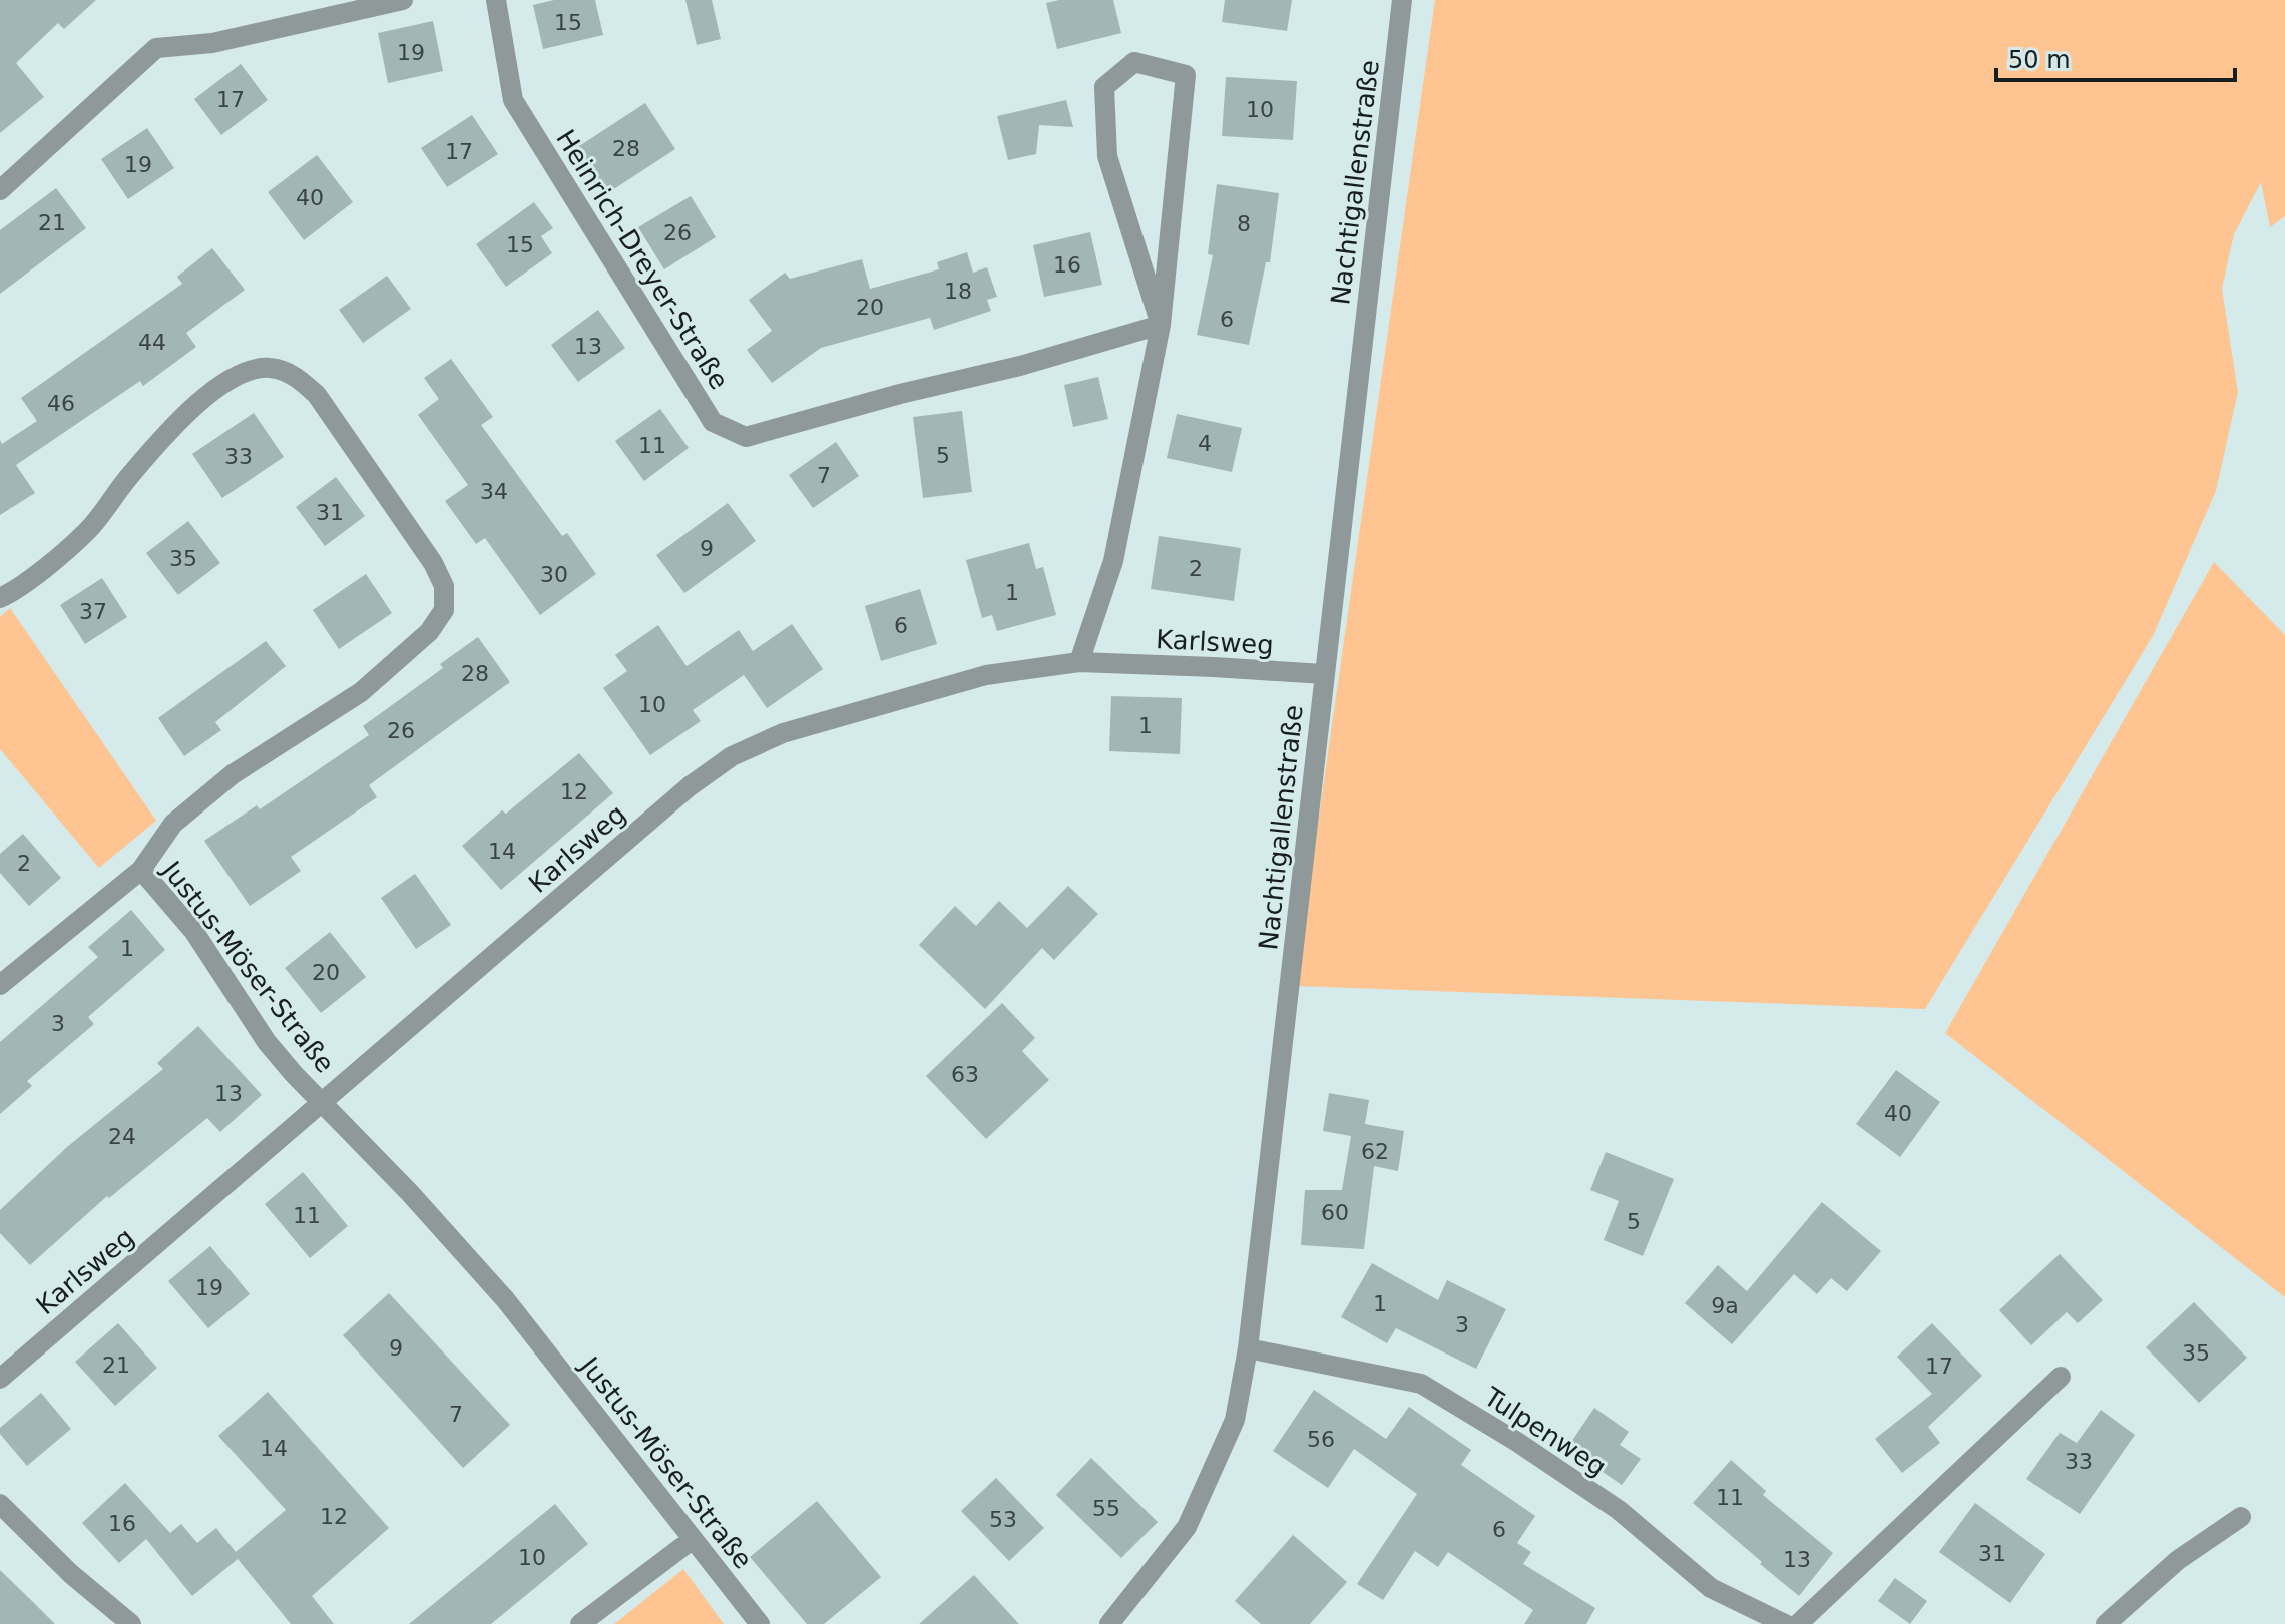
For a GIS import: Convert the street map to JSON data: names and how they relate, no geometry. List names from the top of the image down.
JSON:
{
  "streets": {
    "street": [
      "Nachtigallenstraße",
      "Heinrich-Dreyer-Straße",
      "Karlsweg",
      "Justus-Möser-Straße",
      "Tulpenweg"
    ]
  },
  "crossings": [
    ["Nachtigallenstraße", "Karlsweg"],
    ["Nachtigallenstraße", "Tulpenweg"],
    ["Karlsweg", "Justus-Möser-Straße"]
  ],
  "house_numbers": [
    "15",
    "19",
    "17",
    "10",
    "28",
    "17",
    "19",
    "40",
    "21",
    "8",
    "26",
    "15",
    "16",
    "18",
    "20",
    "6",
    "44",
    "13",
    "46",
    "4",
    "11",
    "5",
    "33",
    "7",
    "34",
    "31",
    "9",
    "35",
    "2",
    "30",
    "1",
    "37",
    "6",
    "28",
    "10",
    "1",
    "26",
    "12",
    "14",
    "2",
    "1",
    "20",
    "3",
    "63",
    "13",
    "40",
    "24",
    "62",
    "60",
    "11",
    "5",
    "19",
    "1",
    "9a",
    "3",
    "9",
    "35",
    "21",
    "17",
    "7",
    "56",
    "14",
    "33",
    "11",
    "55",
    "12",
    "53",
    "16",
    "6",
    "31",
    "10",
    "13"
  ],
  "scale_bar": "50 m"
}
